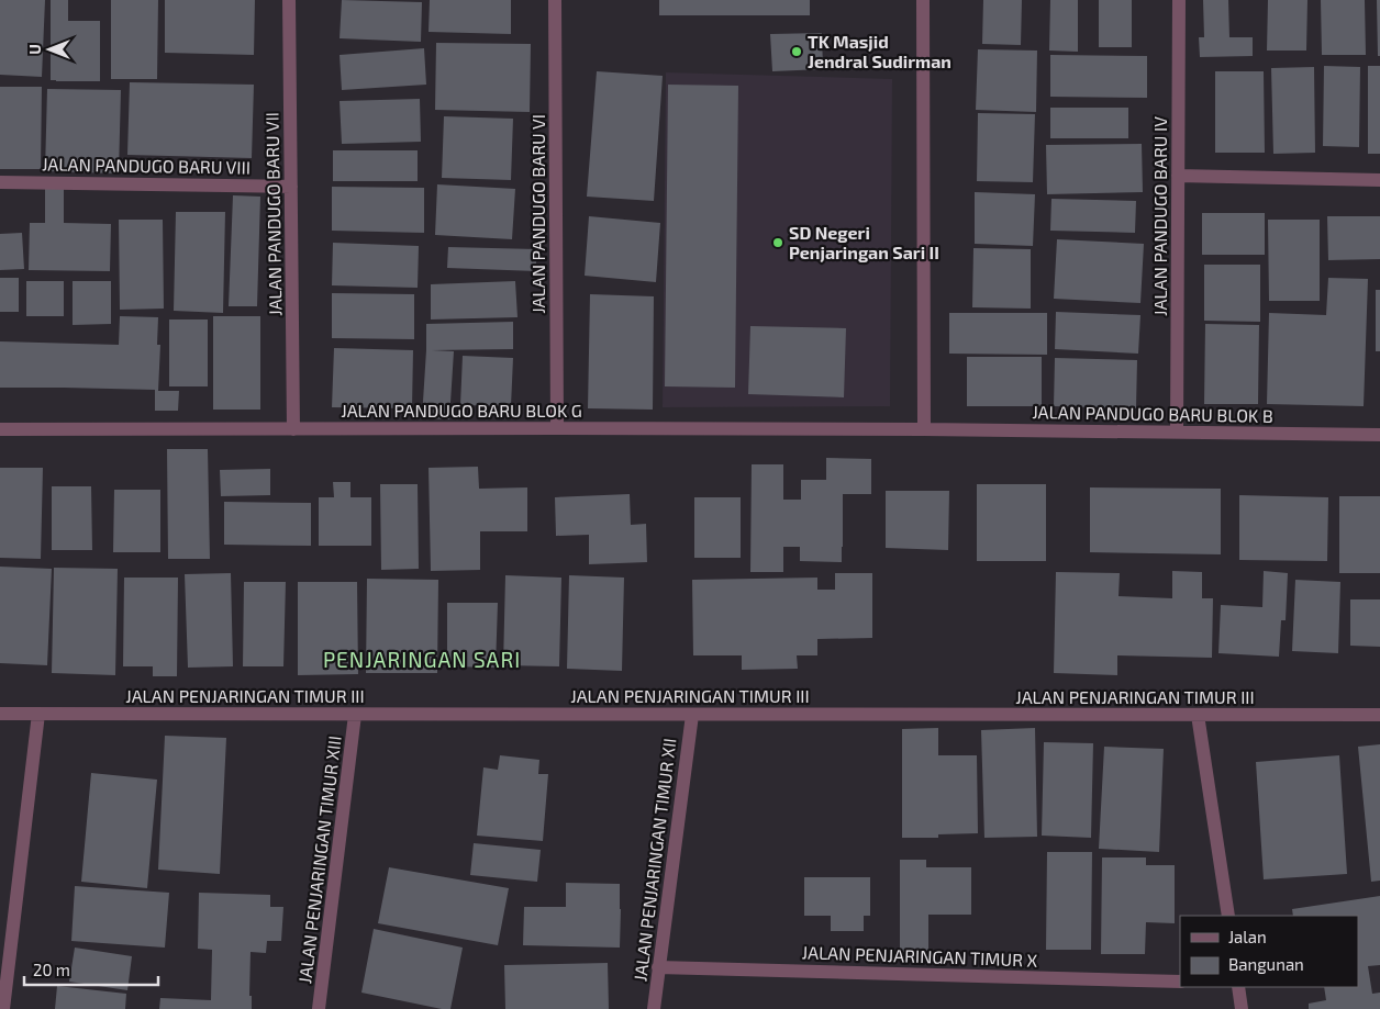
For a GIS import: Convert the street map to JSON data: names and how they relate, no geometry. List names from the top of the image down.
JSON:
{
  "streets": {
    "street": [
      "JALAN PANDUGO BARU VIII",
      "JALAN PANDUGO BARU VII",
      "JALAN PANDUGO BARU VI",
      "JALAN PANDUGO BARU IV",
      "JALAN PANDUGO BARU BLOK G",
      "JALAN PANDUGO BARU BLOK B",
      "JALAN PENJARINGAN TIMUR III",
      "JALAN PENJARINGAN TIMUR XIII",
      "JALAN PENJARINGAN TIMUR XII",
      "JALAN PENJARINGAN TIMUR X"
    ]
  },
  "crossings": [
    ["JALAN PANDUGO BARU VIII", "JALAN PANDUGO BARU VII"],
    ["JALAN PANDUGO BARU VII", "JALAN PANDUGO BARU BLOK G"],
    ["JALAN PANDUGO BARU VI", "JALAN PANDUGO BARU BLOK G"],
    ["JALAN PANDUGO BARU IV", "JALAN PANDUGO BARU BLOK B"],
    ["JALAN PANDUGO BARU BLOK G", "JALAN PANDUGO BARU BLOK B"],
    ["JALAN PENJARINGAN TIMUR III", "JALAN PENJARINGAN TIMUR XIII"],
    ["JALAN PENJARINGAN TIMUR III", "JALAN PENJARINGAN TIMUR XII"],
    ["JALAN PENJARINGAN TIMUR XII", "JALAN PENJARINGAN TIMUR X"]
  ],
  "districts": ["PENJARINGAN SARI"],
  "places": ["TK Masjid Jendral Sudirman", "SD Negeri Penjaringan Sari II"],
  "legend": ["Jalan", "Bangunan"],
  "scale_bar": "20 m",
  "north": "left"
}
